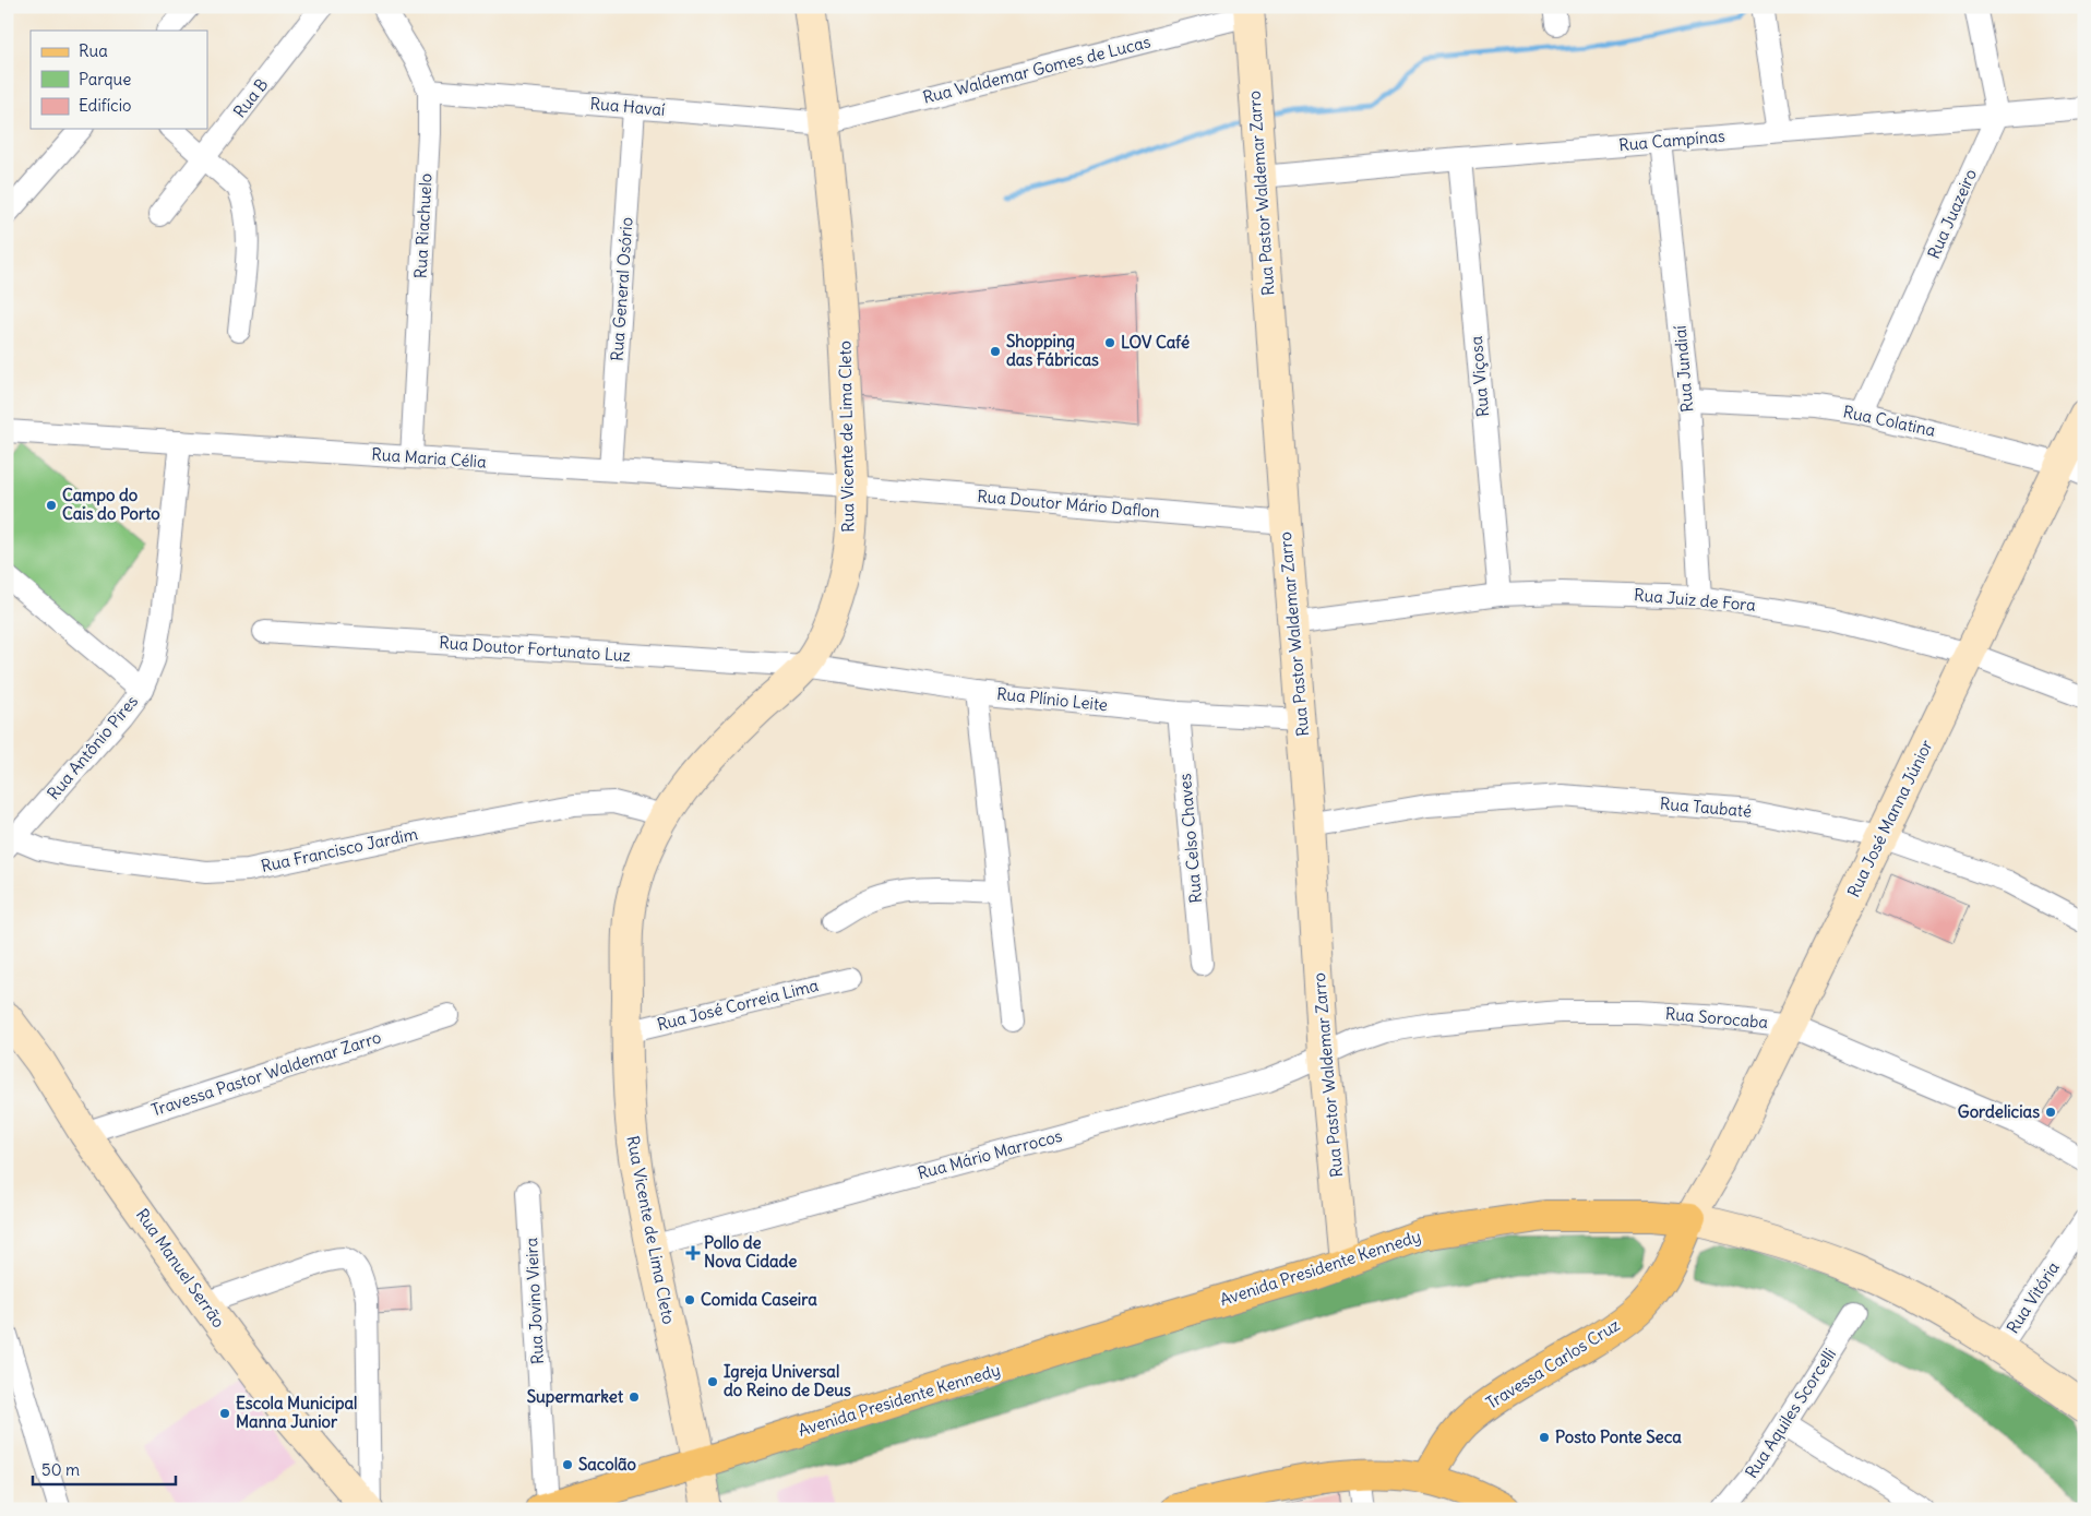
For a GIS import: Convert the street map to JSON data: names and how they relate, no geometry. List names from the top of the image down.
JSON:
{
  "streets": {
    "main road": [
      "Rua Pastor Waldemar Zarro",
      "Rua Vicente de Lima Cleto",
      "Rua José Manna Júnior",
      "Rua Manuel Serrão",
      "Avenida Presidente Kennedy",
      "Travessa Carlos Cruz"
    ],
    "street": [
      "Rua Waldemar Gomes de Lucas",
      "Rua B",
      "Rua Havaí",
      "Rua Campínas",
      "Rua Juazeiro",
      "Rua Riachuelo",
      "Rua General Osório",
      "Rua Jundiaí",
      "Rua Viçosa",
      "Rua Colatina",
      "Rua Maria Célia",
      "Rua Doutor Mário Daflon",
      "Rua Juiz de Fora",
      "Rua Doutor Fortunato Luz",
      "Rua Plínio Leite",
      "Rua Antônio Pires",
      "Rua Taubaté",
      "Rua Celso Chaves",
      "Rua Francisco Jardim",
      "Rua José Correia Lima",
      "Rua Sorocaba",
      "Travessa Pastor Waldemar Zarro",
      "Rua Mário Marrocos",
      "Rua Vitória",
      "Rua Jovino Vieira",
      "Rua Aquiles Scorcelli"
    ]
  },
  "crossings": [
    ["Rua Waldemar Gomes de Lucas", "Rua Havaí"],
    ["Rua Waldemar Gomes de Lucas", "Rua Pastor Waldemar Zarro"],
    ["Rua Waldemar Gomes de Lucas", "Rua Vicente de Lima Cleto"],
    ["Rua Havaí", "Rua Riachuelo"],
    ["Rua Havaí", "Rua General Osório"],
    ["Rua Havaí", "Rua Vicente de Lima Cleto"],
    ["Rua Campínas", "Rua Pastor Waldemar Zarro"],
    ["Rua Campínas", "Rua Juazeiro"],
    ["Rua Campínas", "Rua Jundiaí"],
    ["Rua Campínas", "Rua Viçosa"],
    ["Rua Pastor Waldemar Zarro", "Rua Doutor Mário Daflon"],
    ["Rua Pastor Waldemar Zarro", "Rua Juiz de Fora"],
    ["Rua Pastor Waldemar Zarro", "Rua Plínio Leite"],
    ["Rua Pastor Waldemar Zarro", "Rua Taubaté"],
    ["Rua Pastor Waldemar Zarro", "Rua Sorocaba"],
    ["Rua Pastor Waldemar Zarro", "Rua Mário Marrocos"],
    ["Rua Pastor Waldemar Zarro", "Avenida Presidente Kennedy"],
    ["Rua Juazeiro", "Rua Colatina"],
    ["Rua Riachuelo", "Rua Maria Célia"],
    ["Rua General Osório", "Rua Maria Célia"],
    ["Rua Jundiaí", "Rua Colatina"],
    ["Rua Jundiaí", "Rua Juiz de Fora"],
    ["Rua Viçosa", "Rua Juiz de Fora"],
    ["Rua Colatina", "Rua José Manna Júnior"],
    ["Rua Vicente de Lima Cleto", "Rua Maria Célia"],
    ["Rua Vicente de Lima Cleto", "Rua Doutor Mário Daflon"],
    ["Rua Vicente de Lima Cleto", "Rua Doutor Fortunato Luz"],
    ["Rua Vicente de Lima Cleto", "Rua Plínio Leite"],
    ["Rua Vicente de Lima Cleto", "Rua Francisco Jardim"],
    ["Rua Vicente de Lima Cleto", "Rua José Correia Lima"],
    ["Rua Vicente de Lima Cleto", "Rua Mário Marrocos"],
    ["Rua Vicente de Lima Cleto", "Avenida Presidente Kennedy"],
    ["Rua Maria Célia", "Rua Doutor Mário Daflon"],
    ["Rua Maria Célia", "Rua Antônio Pires"],
    ["Rua Juiz de Fora", "Rua José Manna Júnior"],
    ["Rua Doutor Fortunato Luz", "Rua Plínio Leite"],
    ["Rua Plínio Leite", "Rua Celso Chaves"],
    ["Rua Antônio Pires", "Rua Francisco Jardim"],
    ["Rua Taubaté", "Rua José Manna Júnior"],
    ["Rua José Manna Júnior", "Rua Sorocaba"],
    ["Rua José Manna Júnior", "Avenida Presidente Kennedy"],
    ["Rua José Manna Júnior", "Travessa Carlos Cruz"],
    ["Rua Sorocaba", "Rua Mário Marrocos"],
    ["Travessa Pastor Waldemar Zarro", "Rua Manuel Serrão"],
    ["Avenida Presidente Kennedy", "Rua Vitória"],
    ["Avenida Presidente Kennedy", "Rua Jovino Vieira"],
    ["Avenida Presidente Kennedy", "Travessa Carlos Cruz"]
  ],
  "places": {
    "other": [
      "LOV Café",
      "Shopping das Fábricas",
      "Campo do Cais do Porto",
      "Gordelicias",
      "Comida Caseira",
      "Igreja Universal do Reino de Deus",
      "Supermarket",
      "Escola Municipal Manna Junior",
      "Posto Ponte Seca",
      "Sacolão"
    ],
    "health": ["Pollo de Nova Cidade"]
  },
  "legend": ["Rua", "Parque", "Edifício"],
  "scale_bar": "50 m"
}
